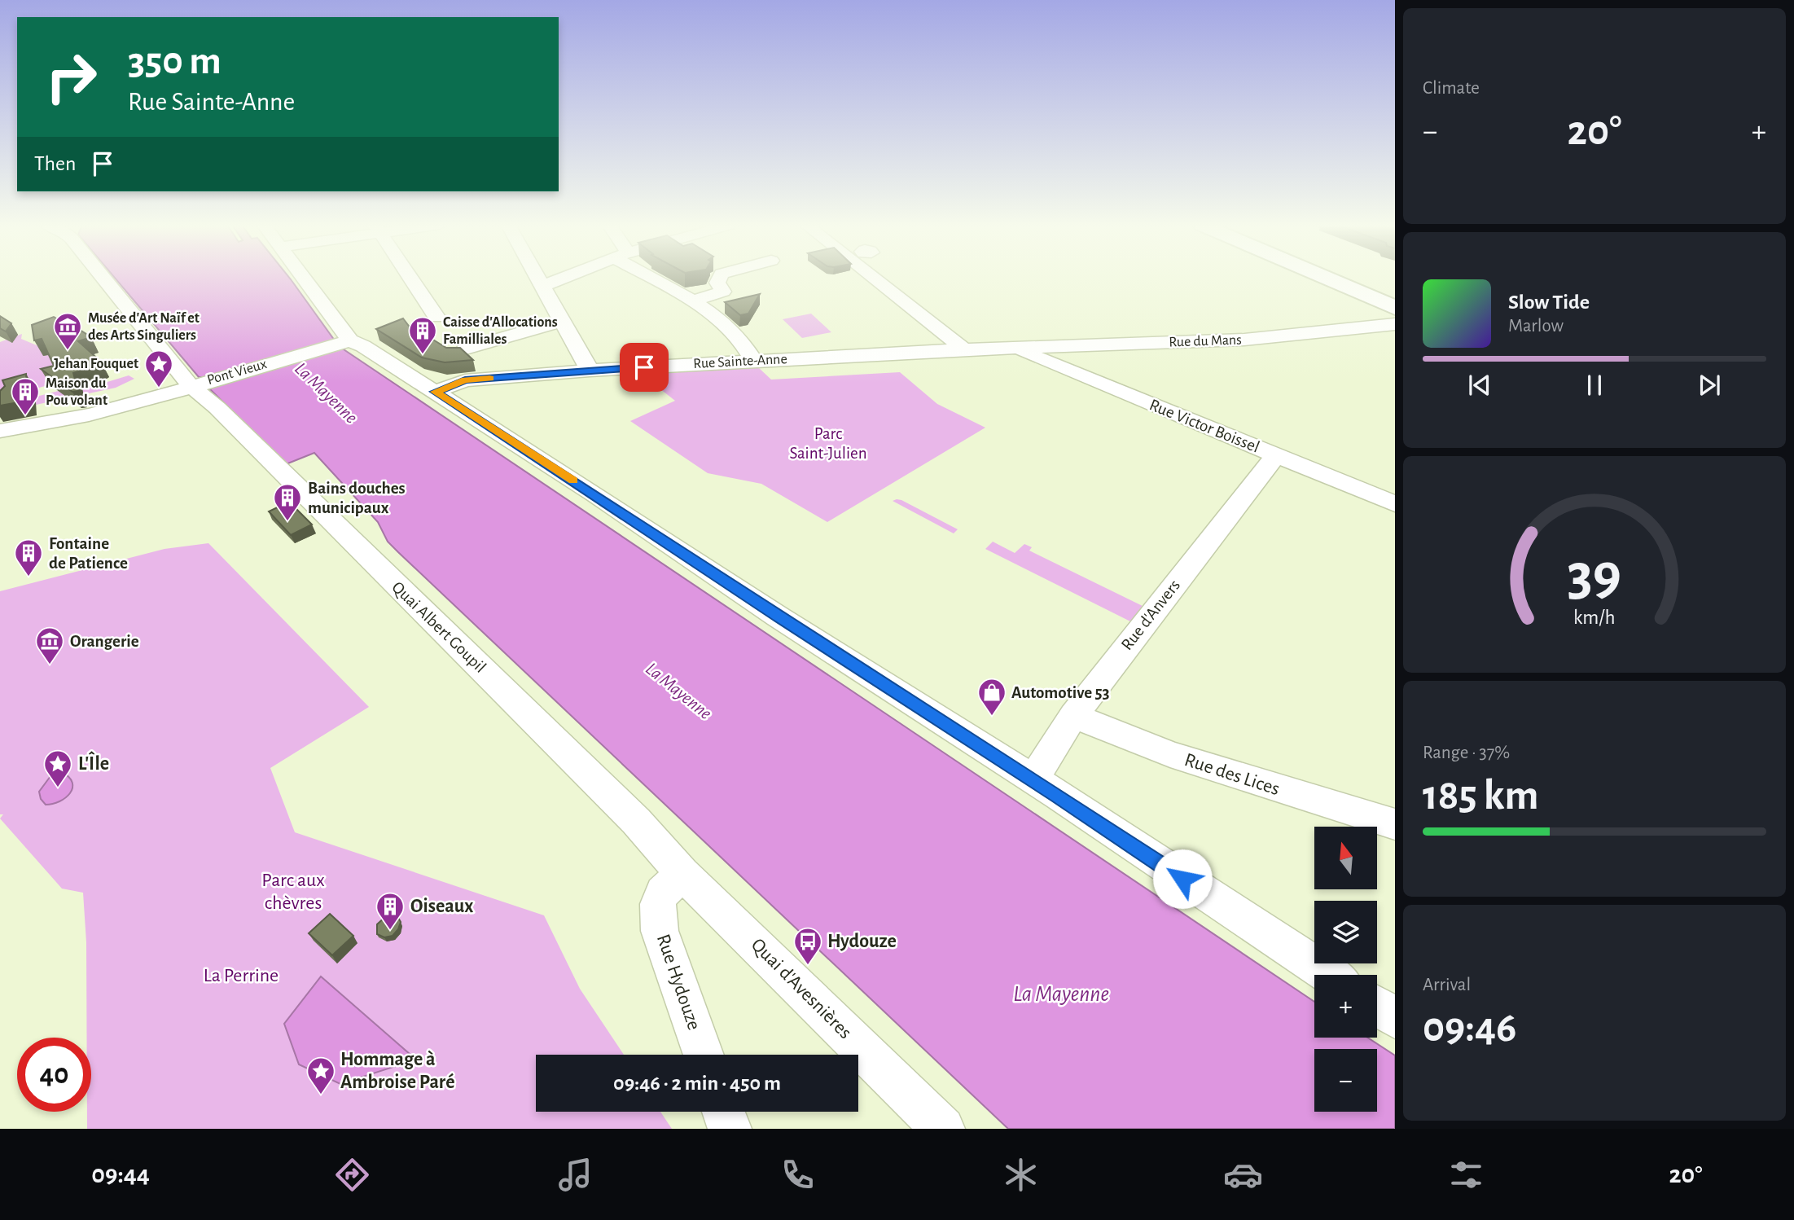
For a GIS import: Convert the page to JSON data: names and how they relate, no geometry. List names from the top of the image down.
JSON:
{
  "streets": {
    "street": [
      "Rue du Mans",
      "Rue Sainte-Anne",
      "Pont Vieux",
      "Rue Victor Boissel",
      "Rue d'Anvers",
      "Quai Albert Goupil",
      "Rue des Lices",
      "Rue Hydouze",
      "Quai d'Avesnières"
    ]
  },
  "crossings": [
    ["Rue du Mans", "Rue Sainte-Anne"],
    ["Rue du Mans", "Rue Victor Boissel"],
    ["Rue Sainte-Anne", "Rue Victor Boissel"],
    ["Pont Vieux", "Quai Albert Goupil"],
    ["Rue Victor Boissel", "Rue d'Anvers"],
    ["Rue d'Anvers", "Rue des Lices"],
    ["Quai Albert Goupil", "Rue Hydouze"],
    ["Quai Albert Goupil", "Quai d'Avesnières"],
    ["Rue Hydouze", "Quai d'Avesnières"]
  ],
  "water": ["La Mayenne"],
  "parks": ["Parc Saint-Julien", "Parc aux chèvres", "La Perrine"],
  "places": {
    "museum": ["Musée d'Art Naïf et des Arts Singuliers", "Orangerie"],
    "building": [
      "Caisse d'Allocations Familliales",
      "Maison du Pou volant",
      "Bains douches municipaux",
      "Fontaine de Patience",
      "Oiseaux"
    ],
    "place": ["Jehan Fouquet", "L'Île", "Hommage à Ambroise Paré"],
    "shop": ["Automotive 53"],
    "bus stop": ["Hydouze"]
  },
  "north": "top",
  "page": {
    "tile": [
      "Climate",
      ["Range · 37%", "185 km"],
      ["Arrival", "09:46"]
    ],
    "turn": ["350 m", "Rue Sainte-Anne"],
    "heat": ["−", "20°", "+"],
    "then": "Then",
    "song": ["Slow Tide", "Marlow"],
    "map_buttons": ["+", "−"],
    "limit": "40",
    "trip": "09:46 · 2 min · 450 m",
    "tabs": ["09:44", "20°"],
    "gauge": ["39", "km/h"]
  }
}
